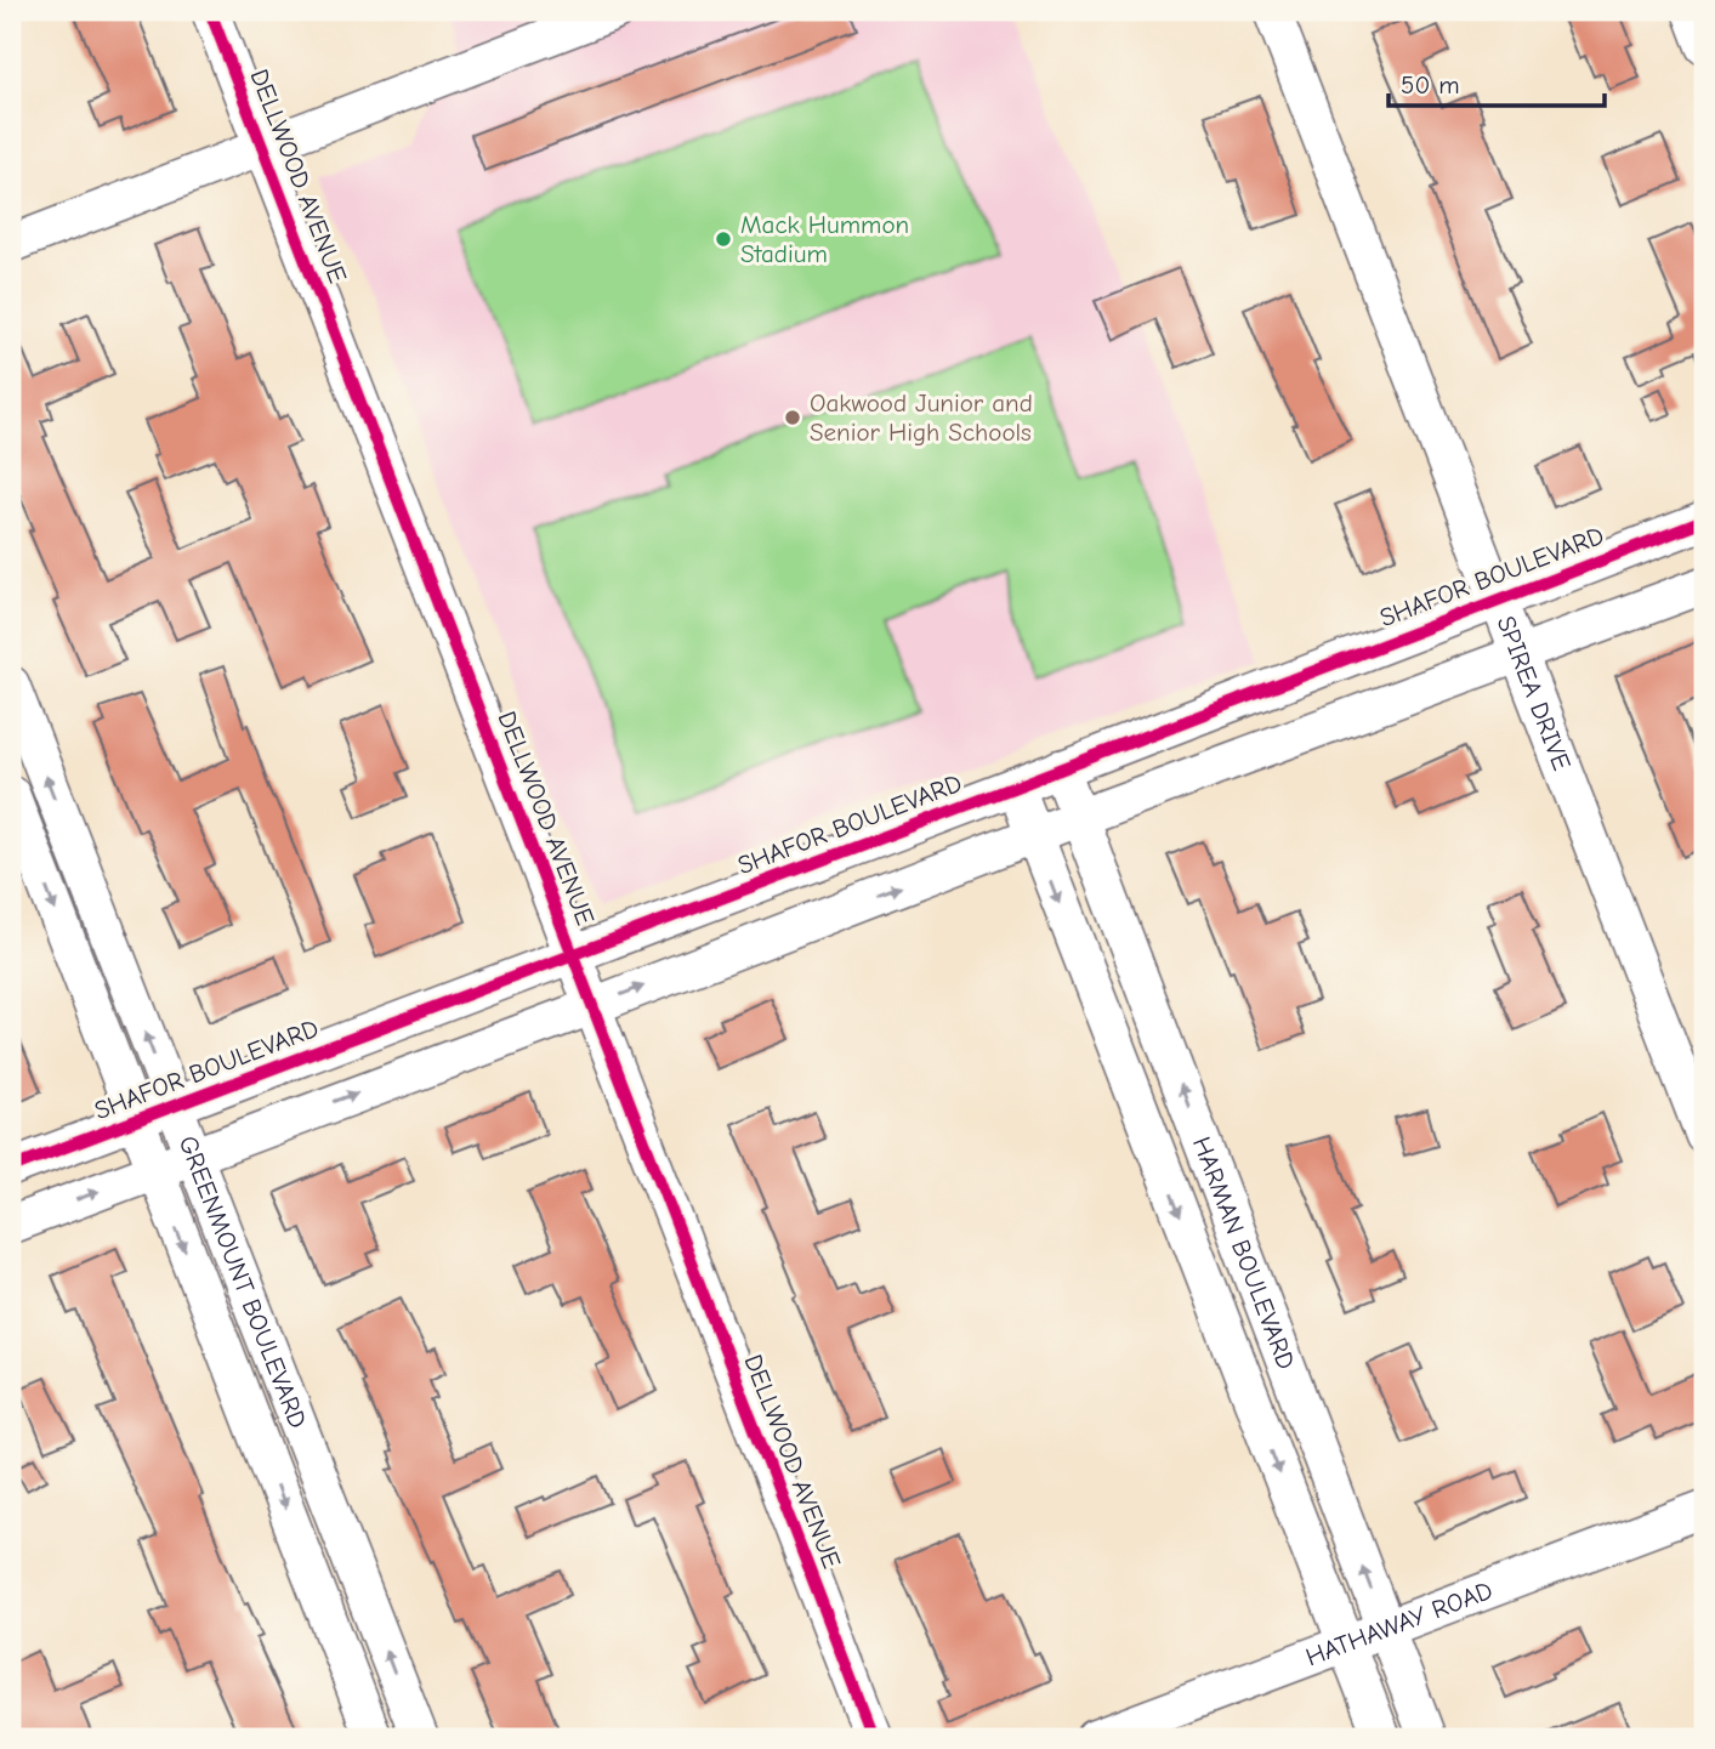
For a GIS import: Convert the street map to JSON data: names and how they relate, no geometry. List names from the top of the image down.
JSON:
{
  "streets": {
    "street": [
      "DELLWOOD AVENUE",
      "SHAFOR BOULEVARD",
      "SPIREA DRIVE",
      "HARMAN BOULEVARD",
      "GREENMOUNT BOULEVARD",
      "HATHAWAY ROAD"
    ]
  },
  "crossings": [
    ["DELLWOOD AVENUE", "SHAFOR BOULEVARD"],
    ["SHAFOR BOULEVARD", "SPIREA DRIVE"],
    ["SHAFOR BOULEVARD", "HARMAN BOULEVARD"],
    ["SHAFOR BOULEVARD", "GREENMOUNT BOULEVARD"],
    ["HARMAN BOULEVARD", "HATHAWAY ROAD"]
  ],
  "places": ["Mack Hummon Stadium", "Oakwood Junior and Senior High Schools"],
  "scale_bar": "50 m"
}
